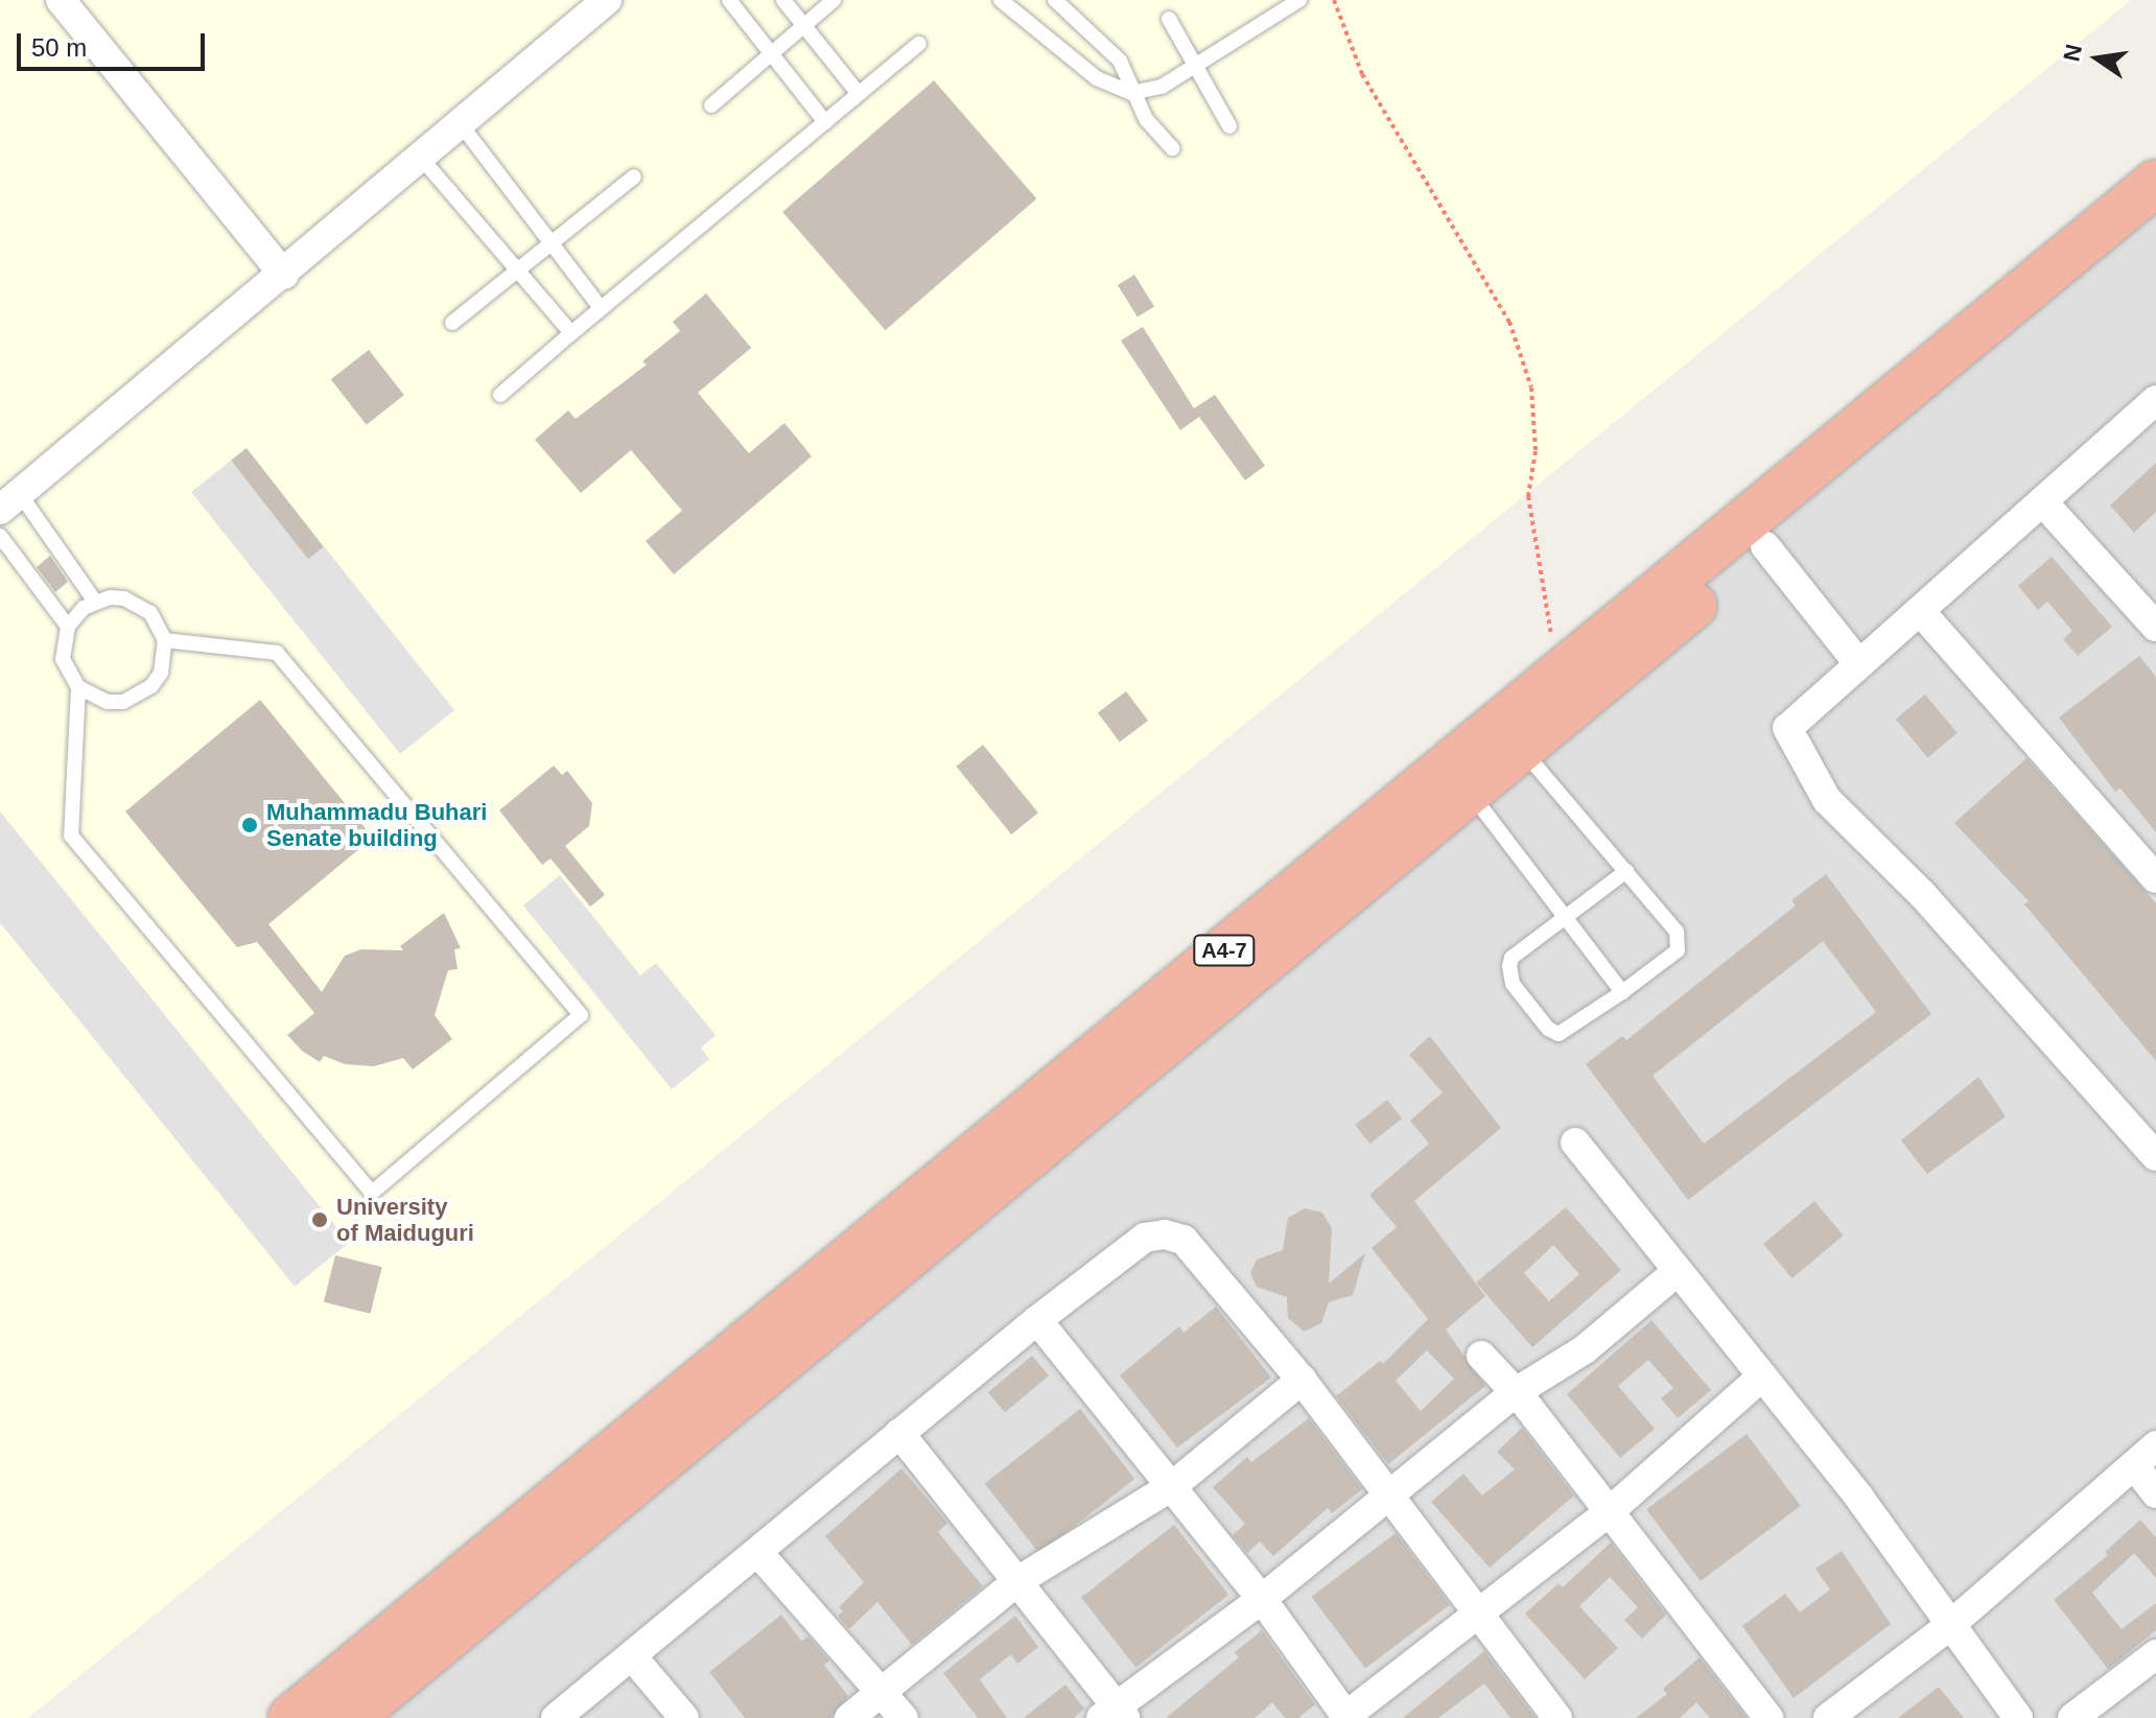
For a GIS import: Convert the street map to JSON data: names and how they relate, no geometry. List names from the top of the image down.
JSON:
{
  "streets": {
    "highway": ["A4-7"]
  },
  "places": ["Muhammadu Buhari Senate building", "University of Maiduguri"],
  "scale_bar": "50 m",
  "north": "left"
}
